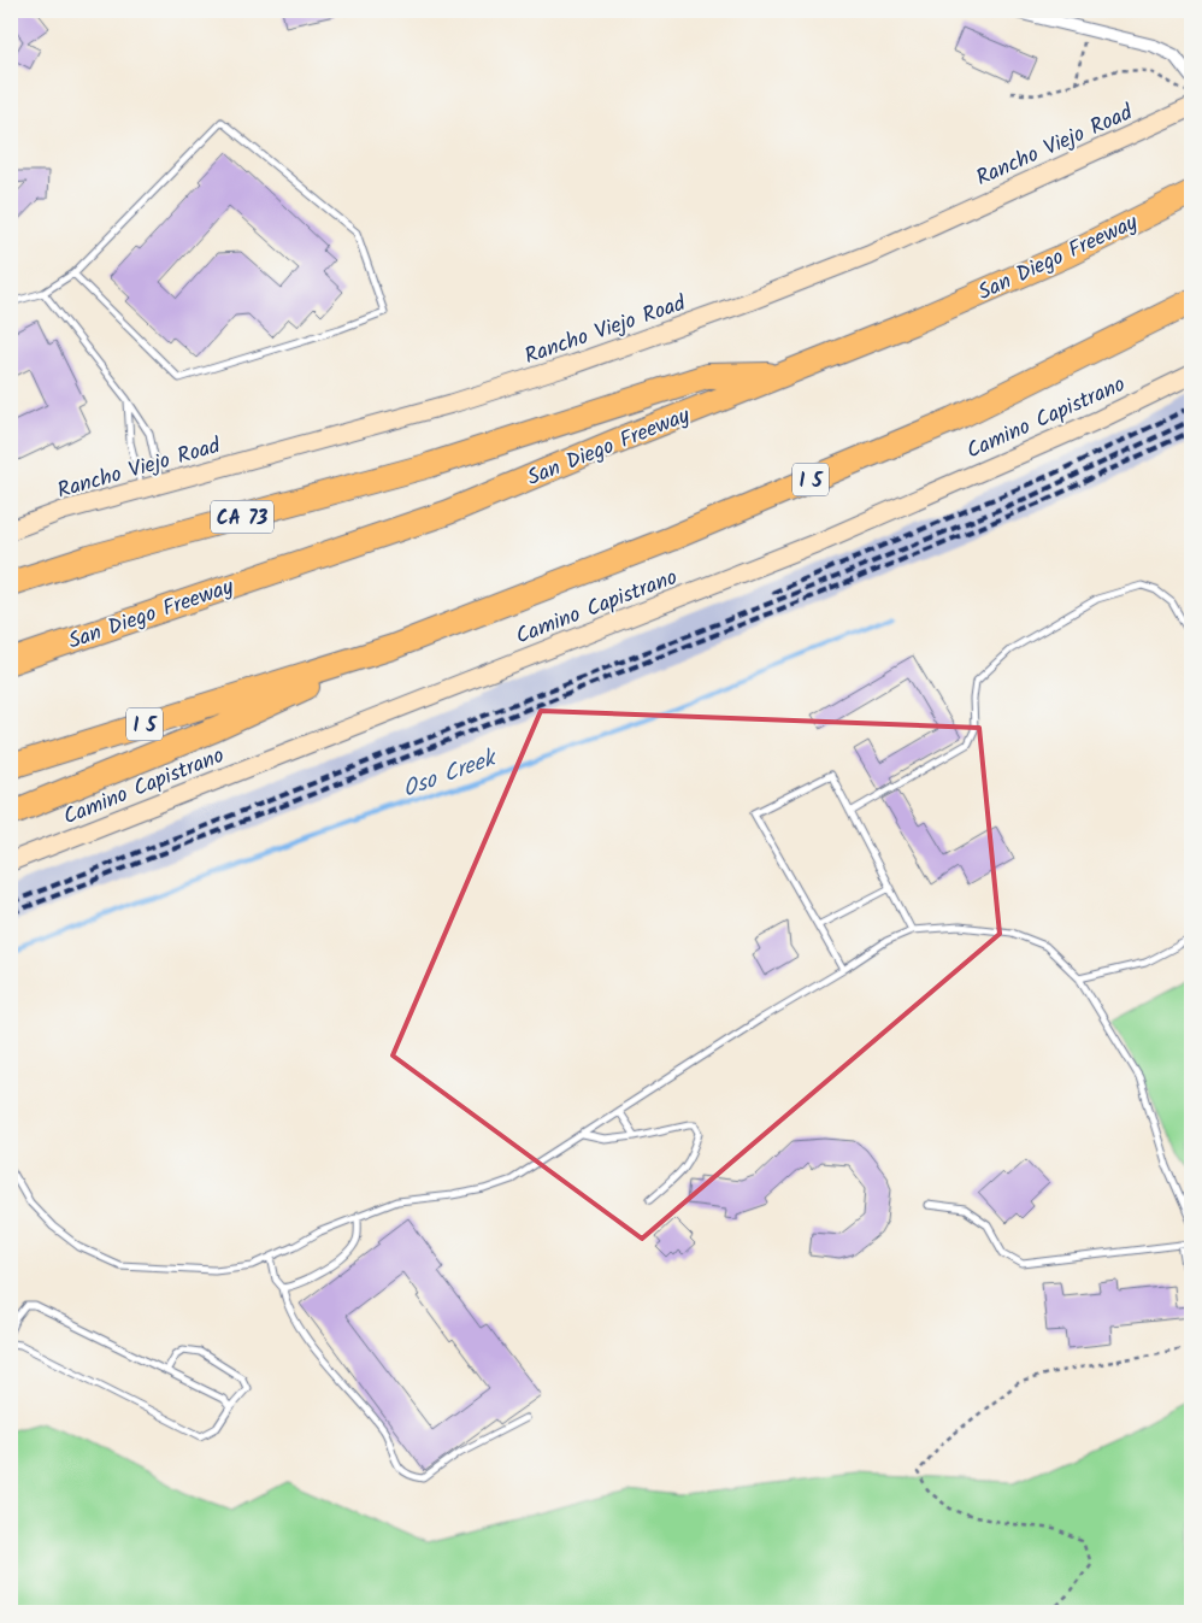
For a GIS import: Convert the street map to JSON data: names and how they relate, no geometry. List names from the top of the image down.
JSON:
{
  "streets": {
    "highway": ["San Diego Freeway", "I 5", "CA 73"],
    "street": ["Rancho Viejo Road", "Camino Capistrano"]
  },
  "crossings": [
    ["San Diego Freeway", "CA 73"]
  ],
  "water": ["Oso Creek"]
}
